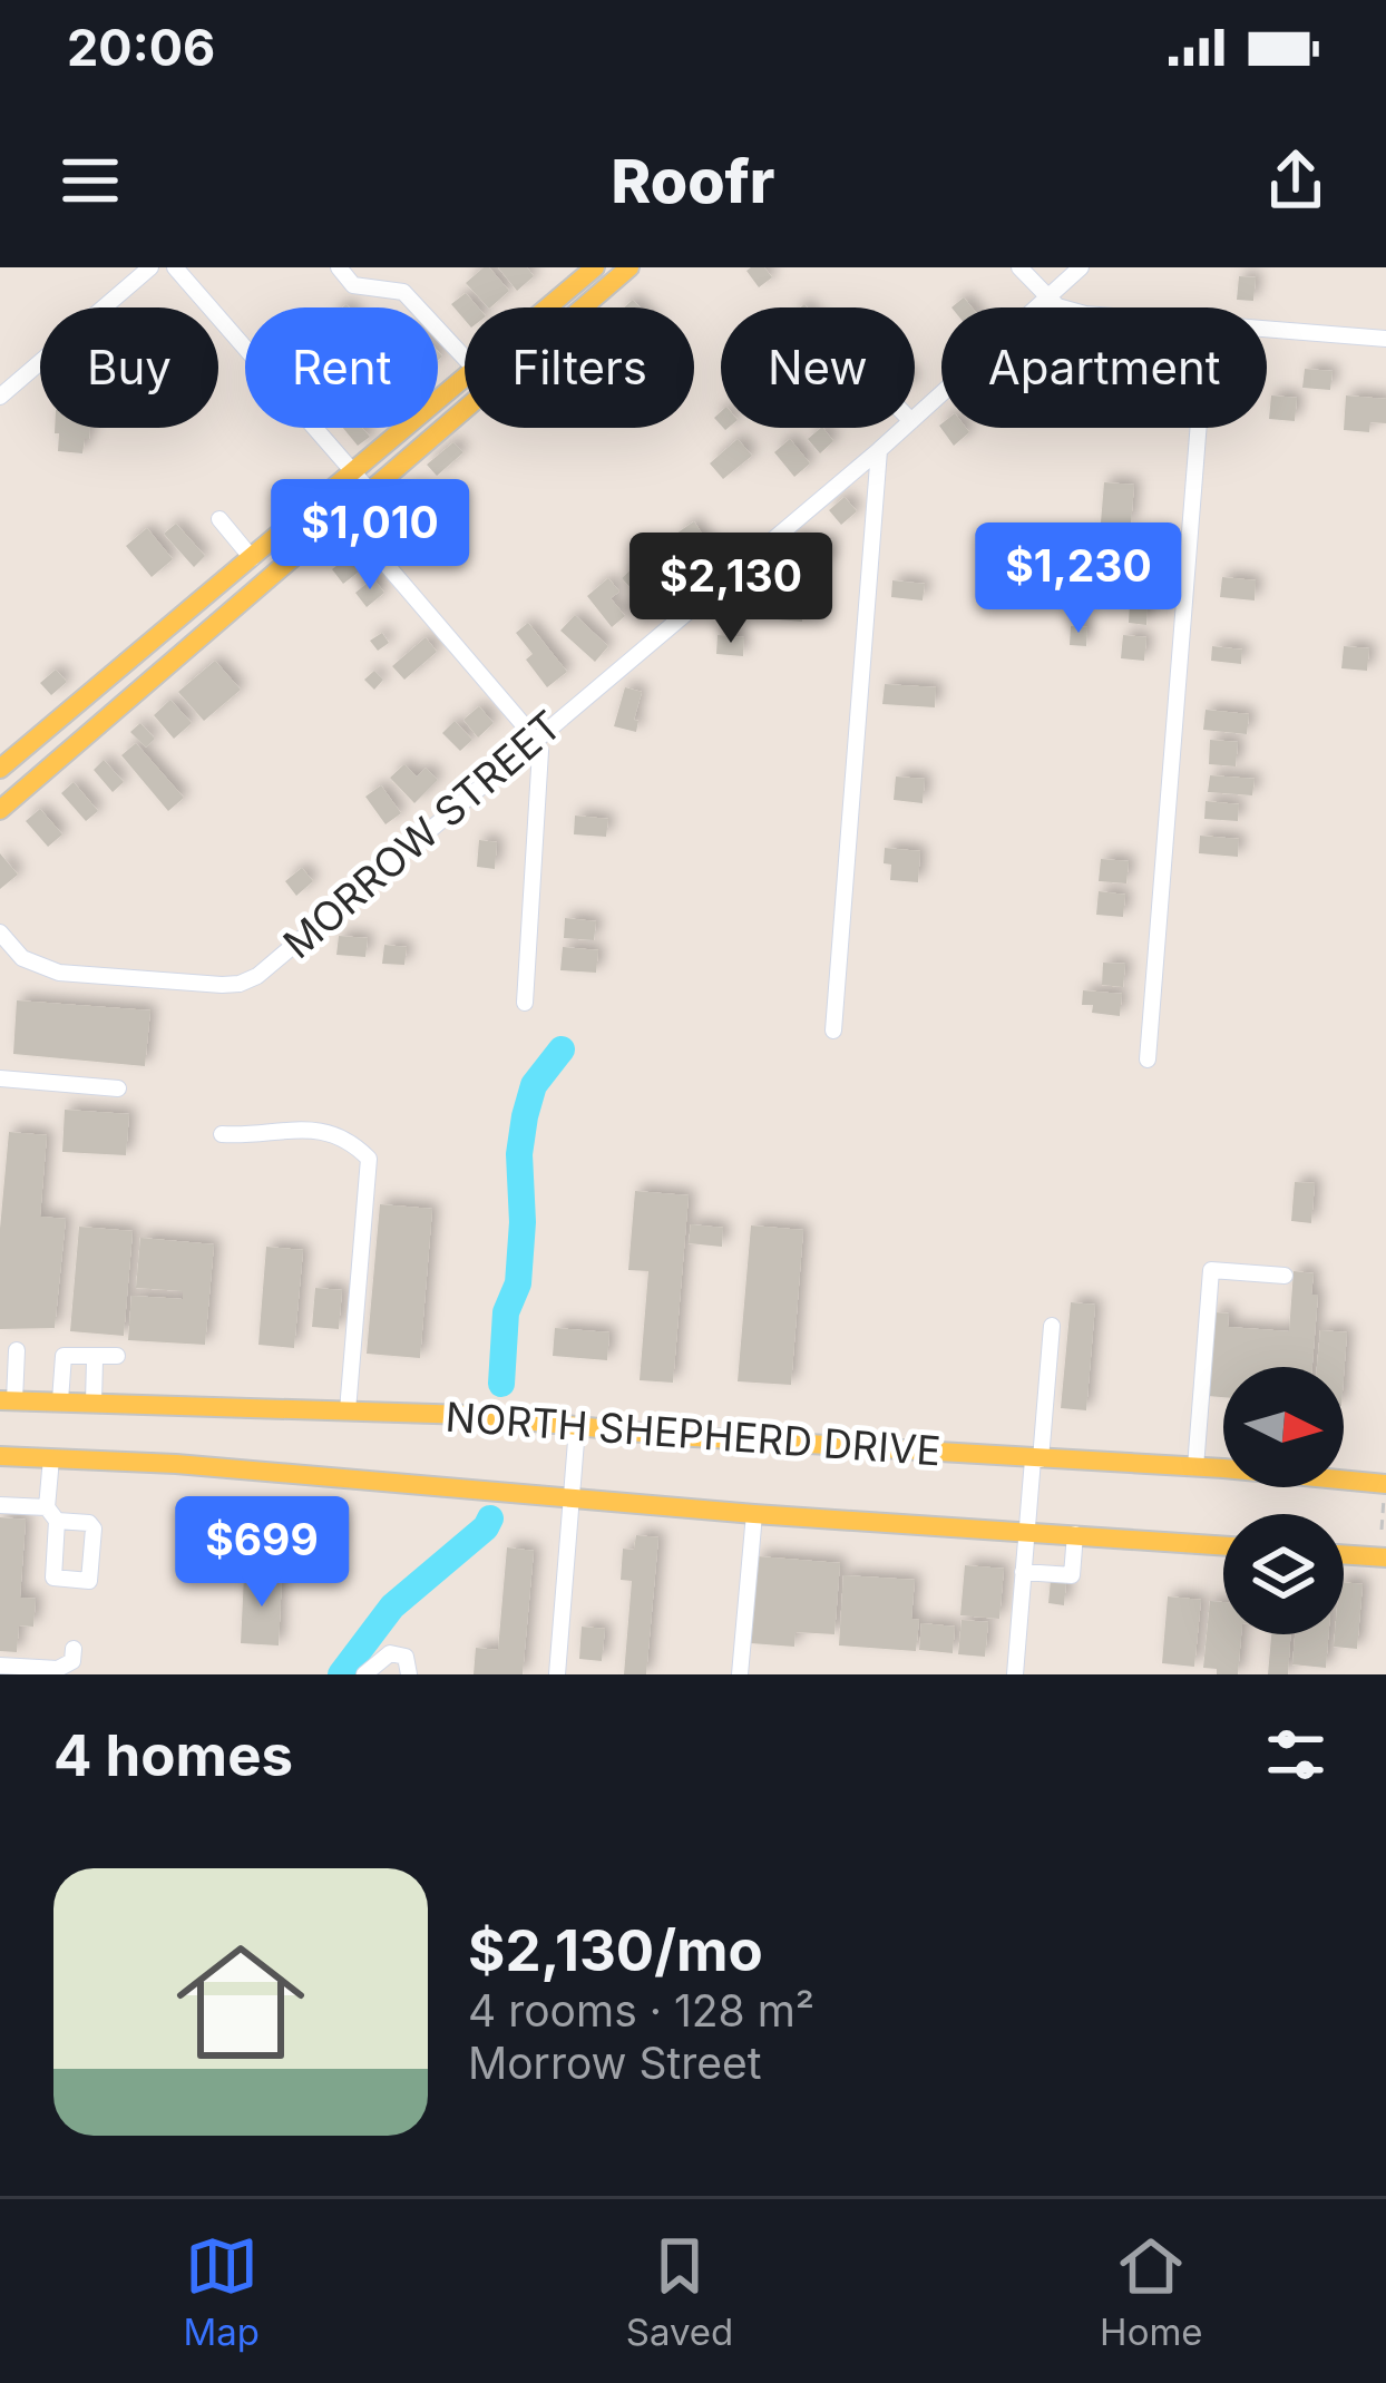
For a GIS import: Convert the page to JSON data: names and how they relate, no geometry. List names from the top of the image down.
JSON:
{
  "streets": {
    "main road": ["NORTH SHEPHERD DRIVE"],
    "street": ["MORROW STREET"]
  },
  "north": "right",
  "page": {
    "status": "20:06",
    "header": "Roofr",
    "chip": [
      "Buy",
      "Rent",
      "Filters",
      "New",
      "Apartment"
    ],
    "price": [
      "$1,010",
      "$1,230",
      "$2,130",
      "$699"
    ],
    "heading": "4 homes",
    "list": [
      {
        "name": "$2,130/mo",
        "note": "4 rooms · 128 m² · Morrow Street"
      }
    ],
    "tabs": ["Map", "Saved", "Home"]
  }
}
